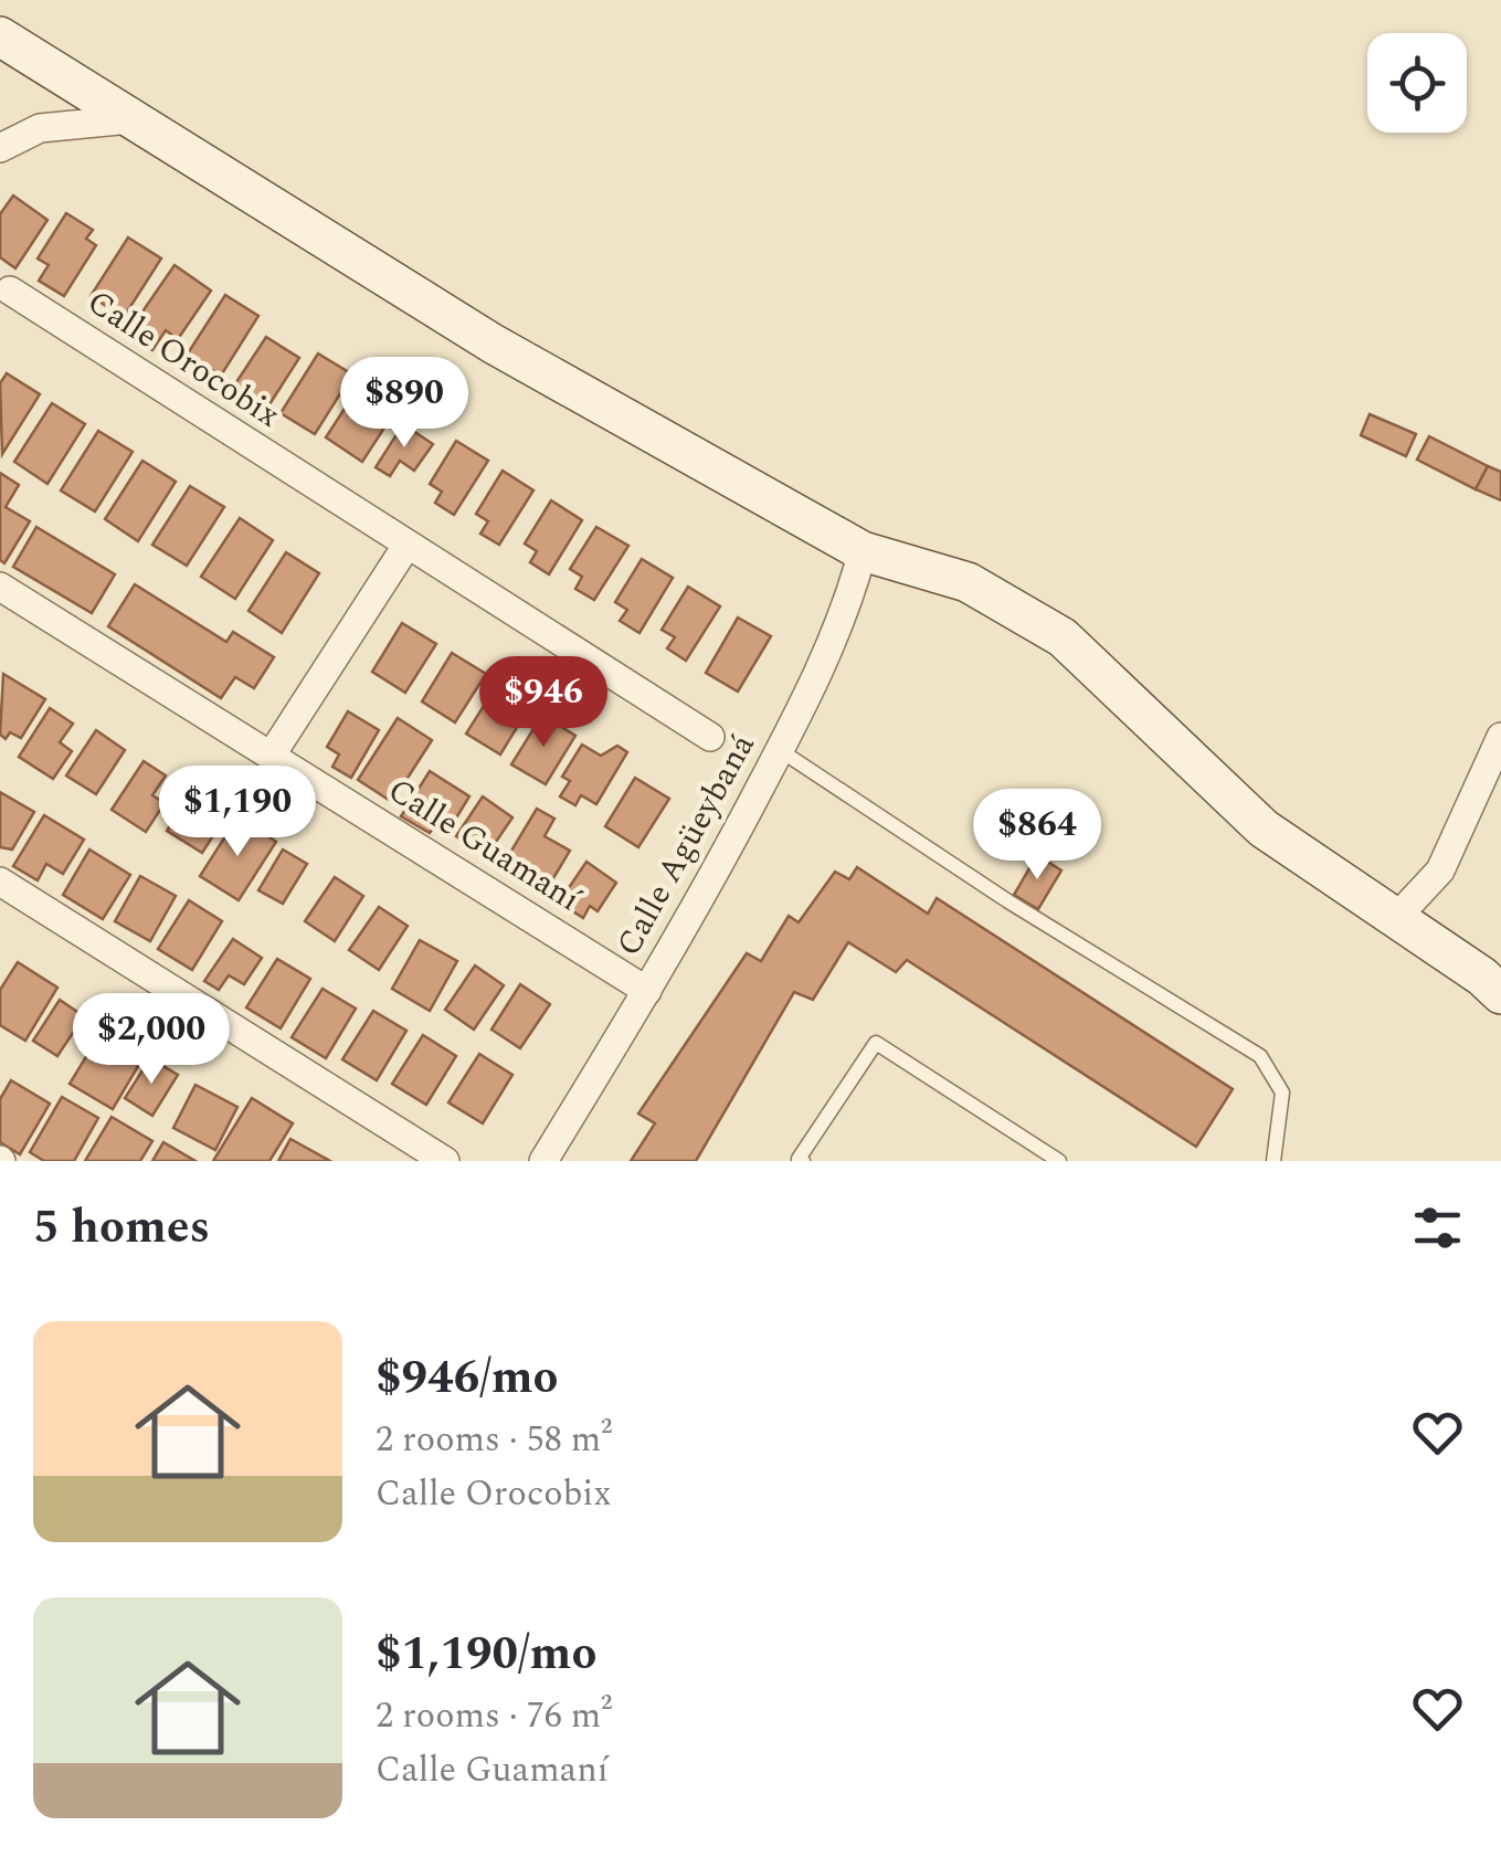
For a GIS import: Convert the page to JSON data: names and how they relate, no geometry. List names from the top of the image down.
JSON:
{
  "streets": {
    "street": ["Calle Orocobix", "Calle Guamaní", "Calle Agüeybaná"]
  },
  "crossings": [
    ["Calle Guamaní", "Calle Agüeybaná"]
  ],
  "page": {
    "price": [
      "$890",
      "$946",
      "$1,190",
      "$864",
      "$2,000"
    ],
    "heading": "5 homes",
    "list": [
      {
        "name": "$946/mo",
        "note": "2 rooms · 58 m² · Calle Orocobix"
      },
      {
        "name": "$1,190/mo",
        "note": "2 rooms · 76 m² · Calle Guamaní"
      }
    ]
  }
}
